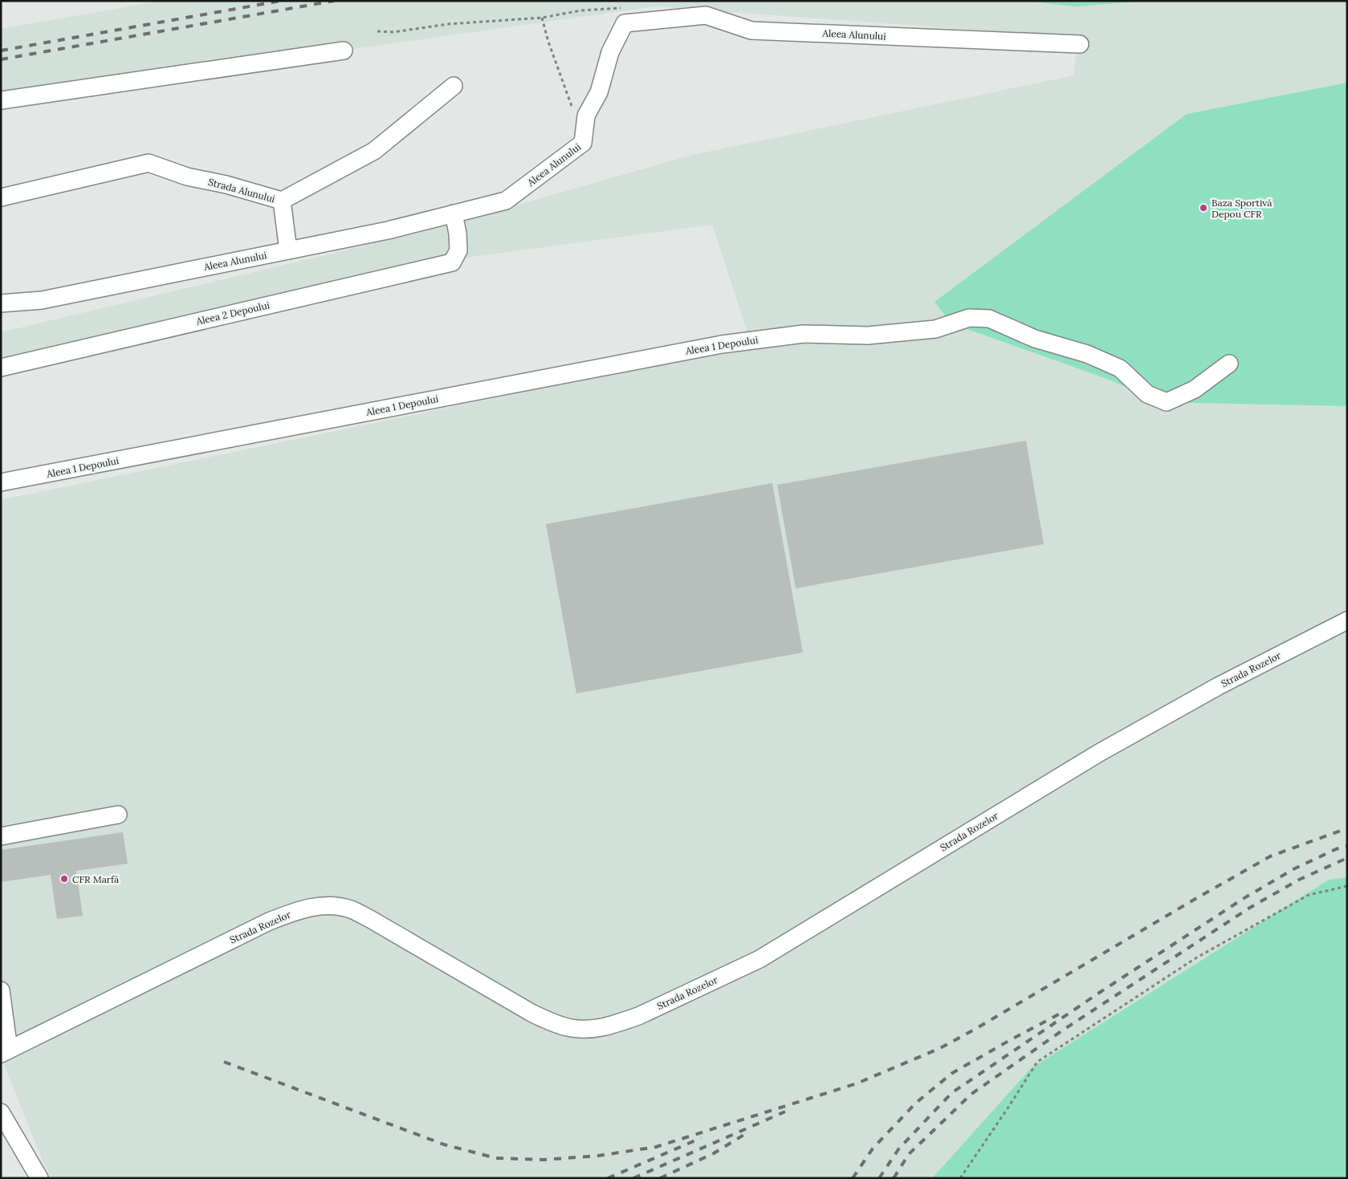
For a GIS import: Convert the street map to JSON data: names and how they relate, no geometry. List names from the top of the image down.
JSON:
{
  "streets": {
    "street": [
      "Aleea Alunului",
      "Strada Alunului",
      "Aleea 2 Depoului",
      "Aleea 1 Depoului",
      "Strada Rozelor"
    ]
  },
  "crossings": [
    ["Aleea Alunului", "Aleea 2 Depoului"]
  ],
  "places": ["Baza Sportivă Depou CFR", "CFR Marfă"]
}
